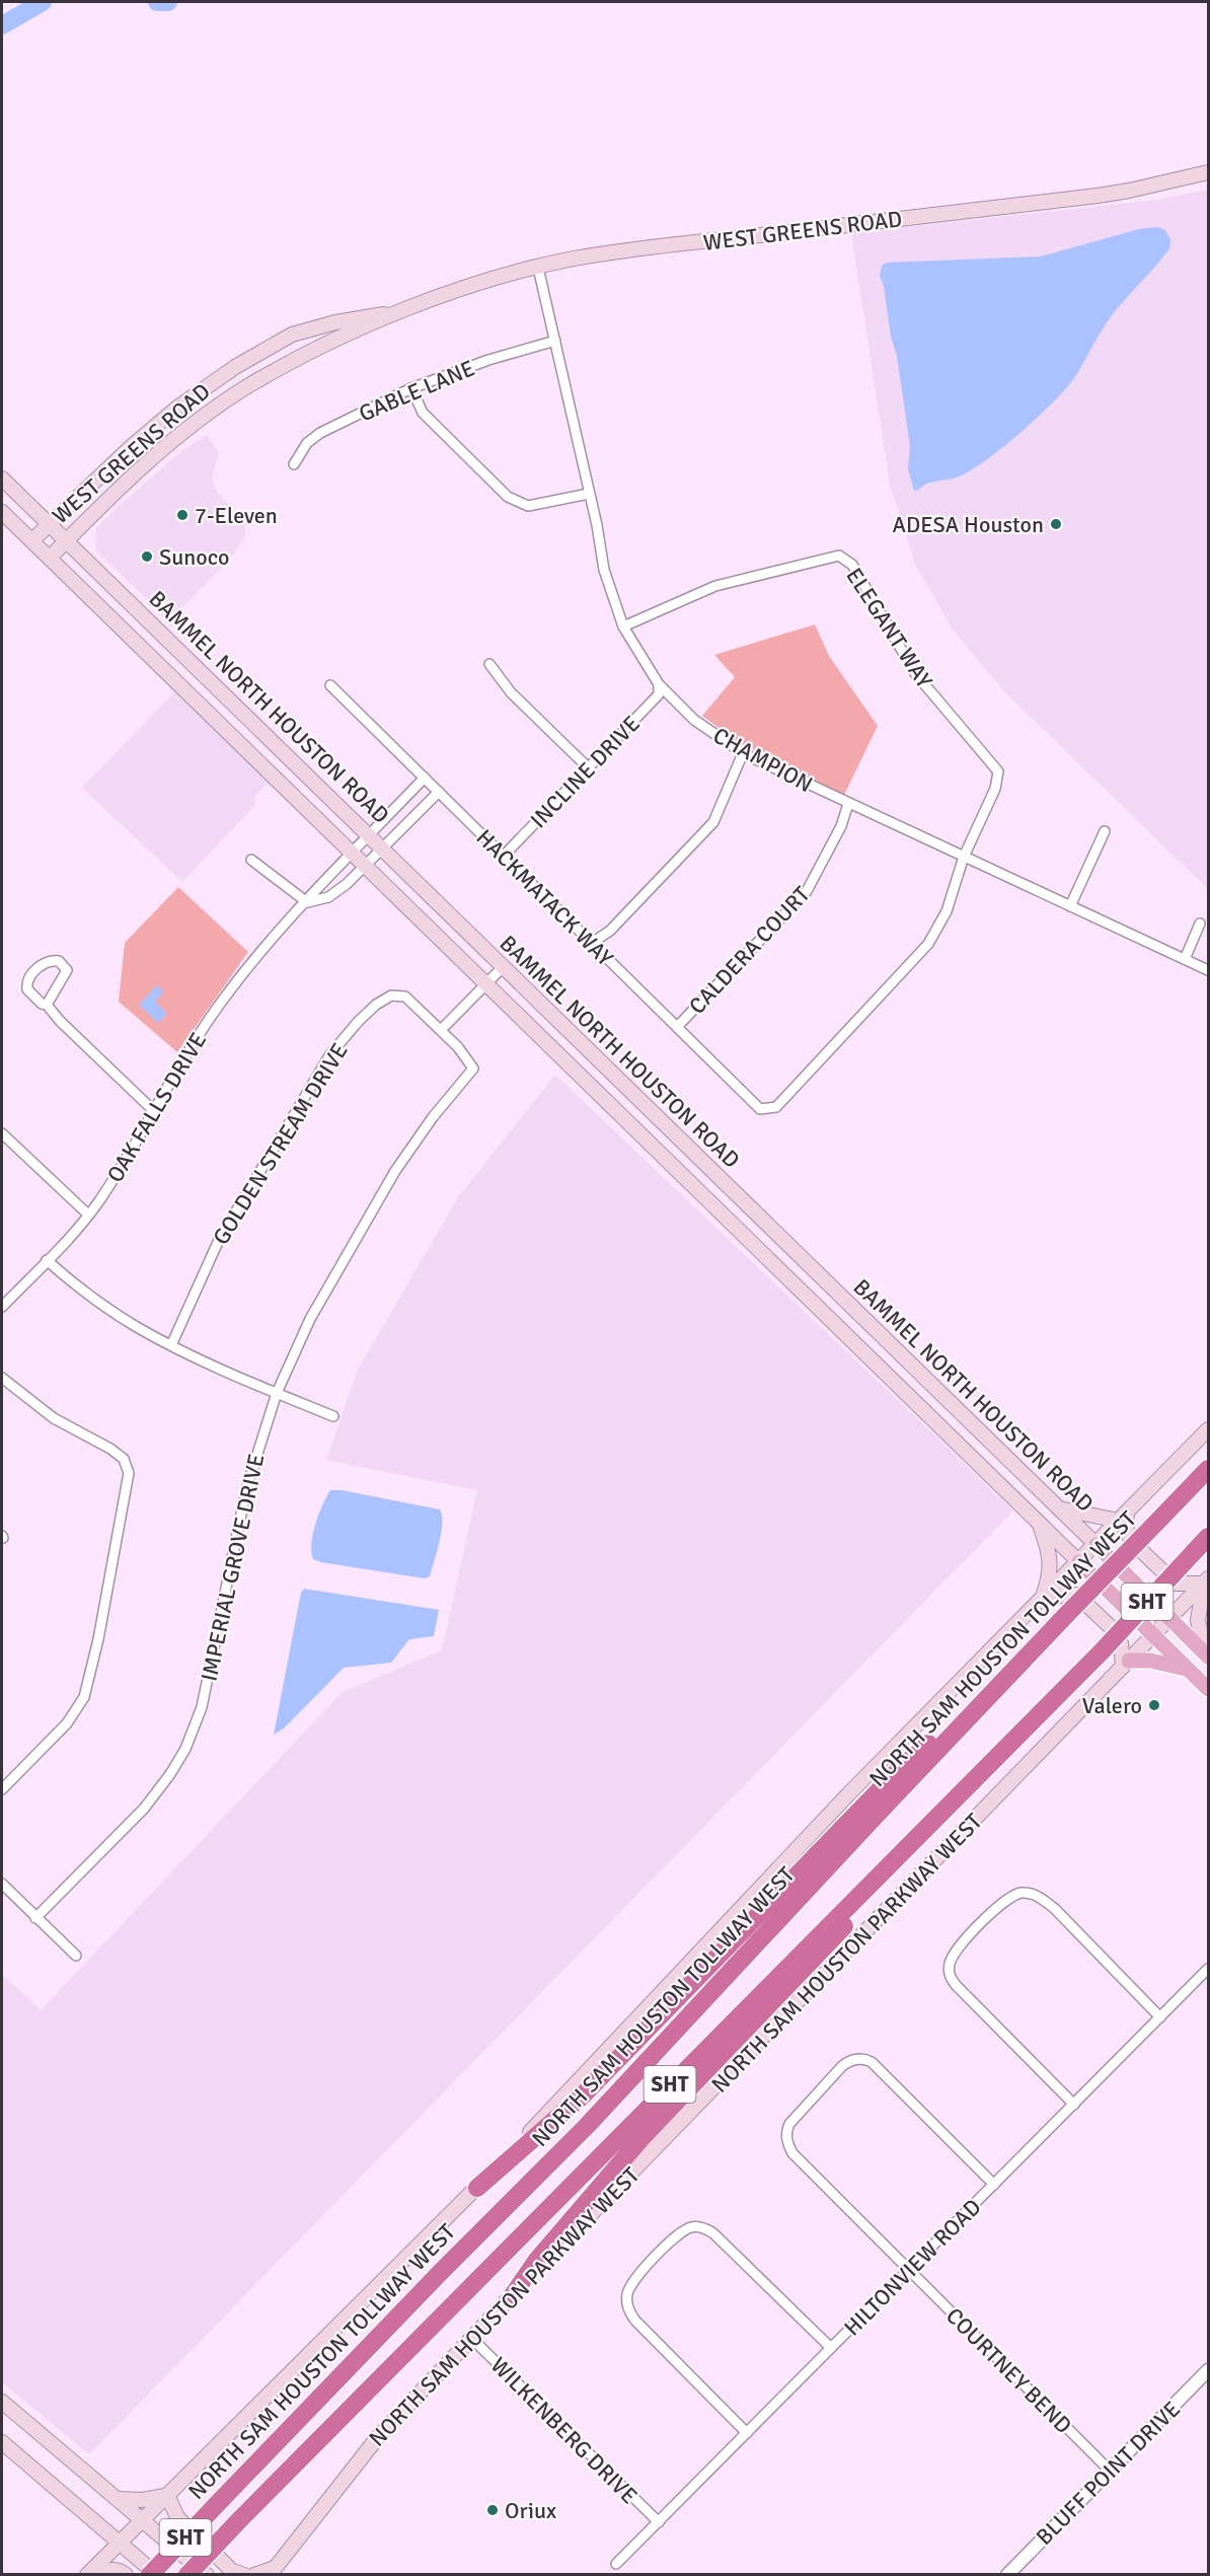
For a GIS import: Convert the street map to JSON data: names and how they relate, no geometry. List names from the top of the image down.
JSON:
{
  "streets": {
    "highway": ["SHT", "NORTH SAM HOUSTON TOLLWAY WEST"],
    "main road": ["WEST GREENS ROAD", "BAMMEL NORTH HOUSTON ROAD", "NORTH SAM HOUSTON PARKWAY WEST"],
    "street": [
      "GABLE LANE",
      "ELEGANT WAY",
      "CHAMPION",
      "INCLINE DRIVE",
      "HACKMATACK WAY",
      "CALDERA COURT",
      "OAK FALLS DRIVE",
      "GOLDEN STREAM DRIVE",
      "IMPERIAL GROVE DRIVE",
      "HILTONVIEW ROAD",
      "COURTNEY BEND",
      "WILKENBERG DRIVE",
      "BLUFF POINT DRIVE"
    ]
  },
  "crossings": [
    ["WEST GREENS ROAD", "BAMMEL NORTH HOUSTON ROAD"],
    ["WEST GREENS ROAD", "CHAMPION"],
    ["GABLE LANE", "CHAMPION"],
    ["ELEGANT WAY", "CHAMPION"],
    ["ELEGANT WAY", "HACKMATACK WAY"],
    ["BAMMEL NORTH HOUSTON ROAD", "OAK FALLS DRIVE"],
    ["BAMMEL NORTH HOUSTON ROAD", "NORTH SAM HOUSTON PARKWAY WEST"],
    ["CHAMPION", "INCLINE DRIVE"],
    ["CHAMPION", "HACKMATACK WAY"],
    ["CHAMPION", "CALDERA COURT"],
    ["INCLINE DRIVE", "HACKMATACK WAY"],
    ["HACKMATACK WAY", "CALDERA COURT"],
    ["HACKMATACK WAY", "OAK FALLS DRIVE"],
    ["GOLDEN STREAM DRIVE", "IMPERIAL GROVE DRIVE"],
    ["NORTH SAM HOUSTON PARKWAY WEST", "WILKENBERG DRIVE"],
    ["HILTONVIEW ROAD", "COURTNEY BEND"],
    ["HILTONVIEW ROAD", "WILKENBERG DRIVE"],
    ["COURTNEY BEND", "BLUFF POINT DRIVE"]
  ],
  "places": [
    "7-Eleven",
    "ADESA Houston",
    "Sunoco",
    "Valero",
    "Oriux"
  ]
}
